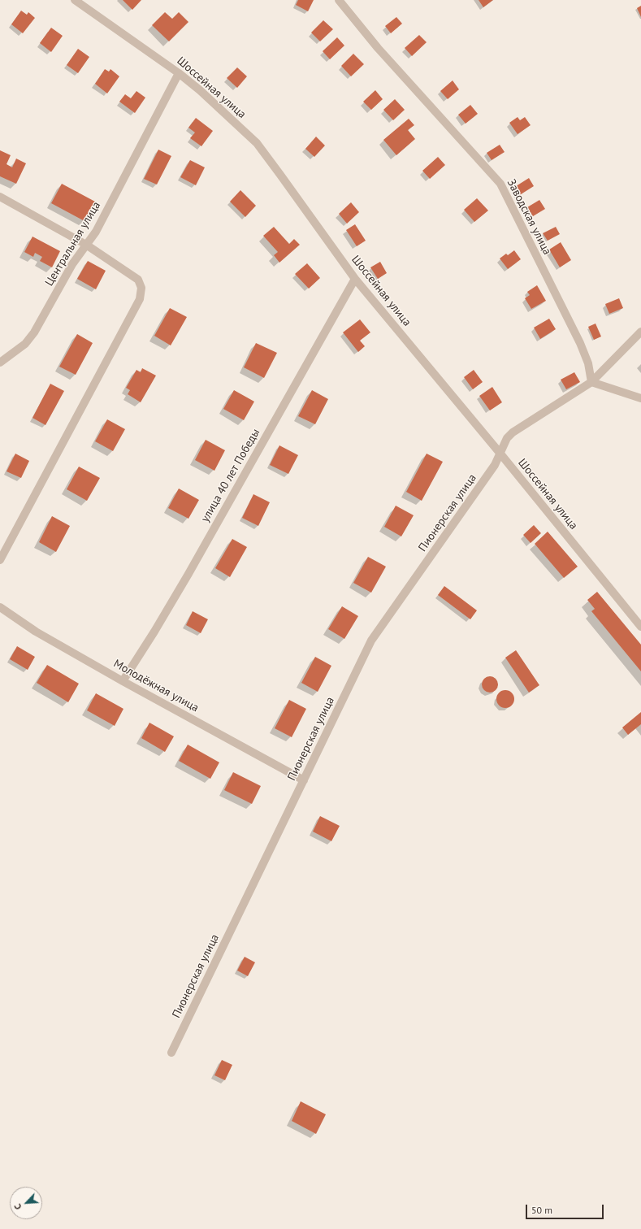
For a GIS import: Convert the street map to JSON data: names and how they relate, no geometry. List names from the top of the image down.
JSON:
{
  "streets": {
    "street": [
      "Шоссейная улица",
      "Заводская улица",
      "Центральная улица",
      "улица 40 лет Победы",
      "Пионерская улица",
      "Молодёжная улица"
    ]
  },
  "crossings": [
    ["Шоссейная улица", "Центральная улица"],
    ["Шоссейная улица", "улица 40 лет Победы"],
    ["Шоссейная улица", "Пионерская улица"],
    ["Заводская улица", "Пионерская улица"],
    ["улица 40 лет Победы", "Молодёжная улица"],
    ["Пионерская улица", "Молодёжная улица"]
  ],
  "scale_bar": "50 m",
  "north": "bottom left"
}
